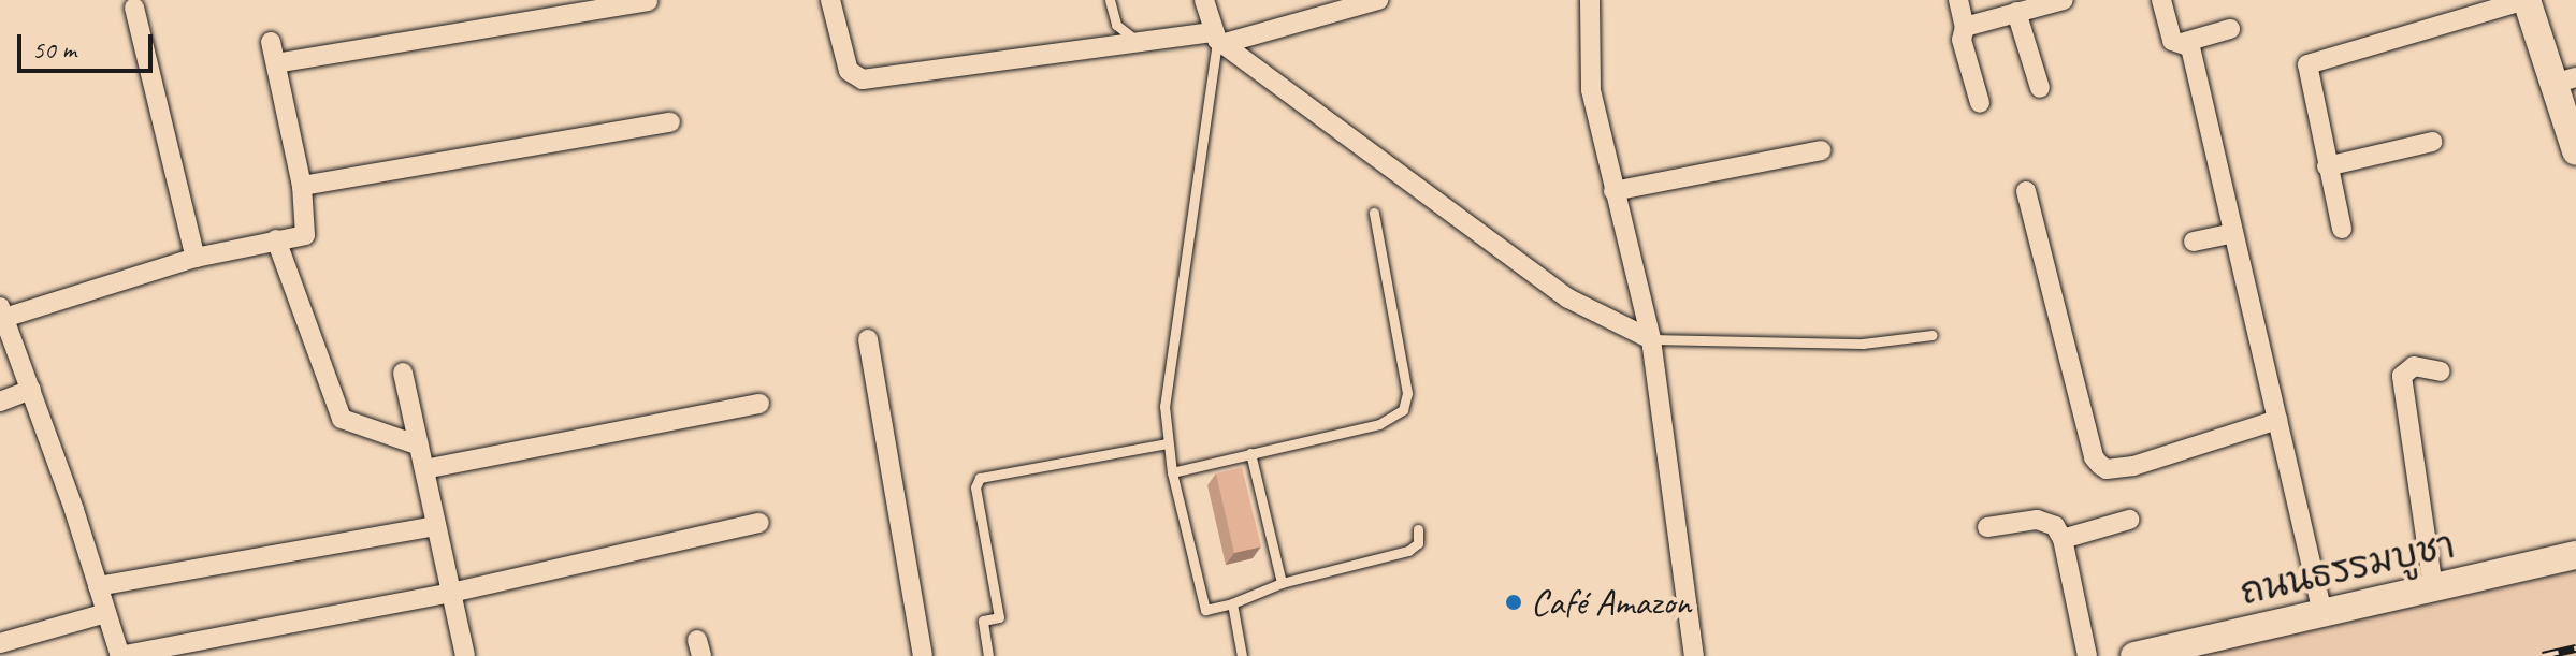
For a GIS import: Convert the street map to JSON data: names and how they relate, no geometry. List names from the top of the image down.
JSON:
{
  "streets": {
    "main road": ["ถนนธรรมบูชา"]
  },
  "places": ["Café Amazon"],
  "scale_bar": "50 m"
}
